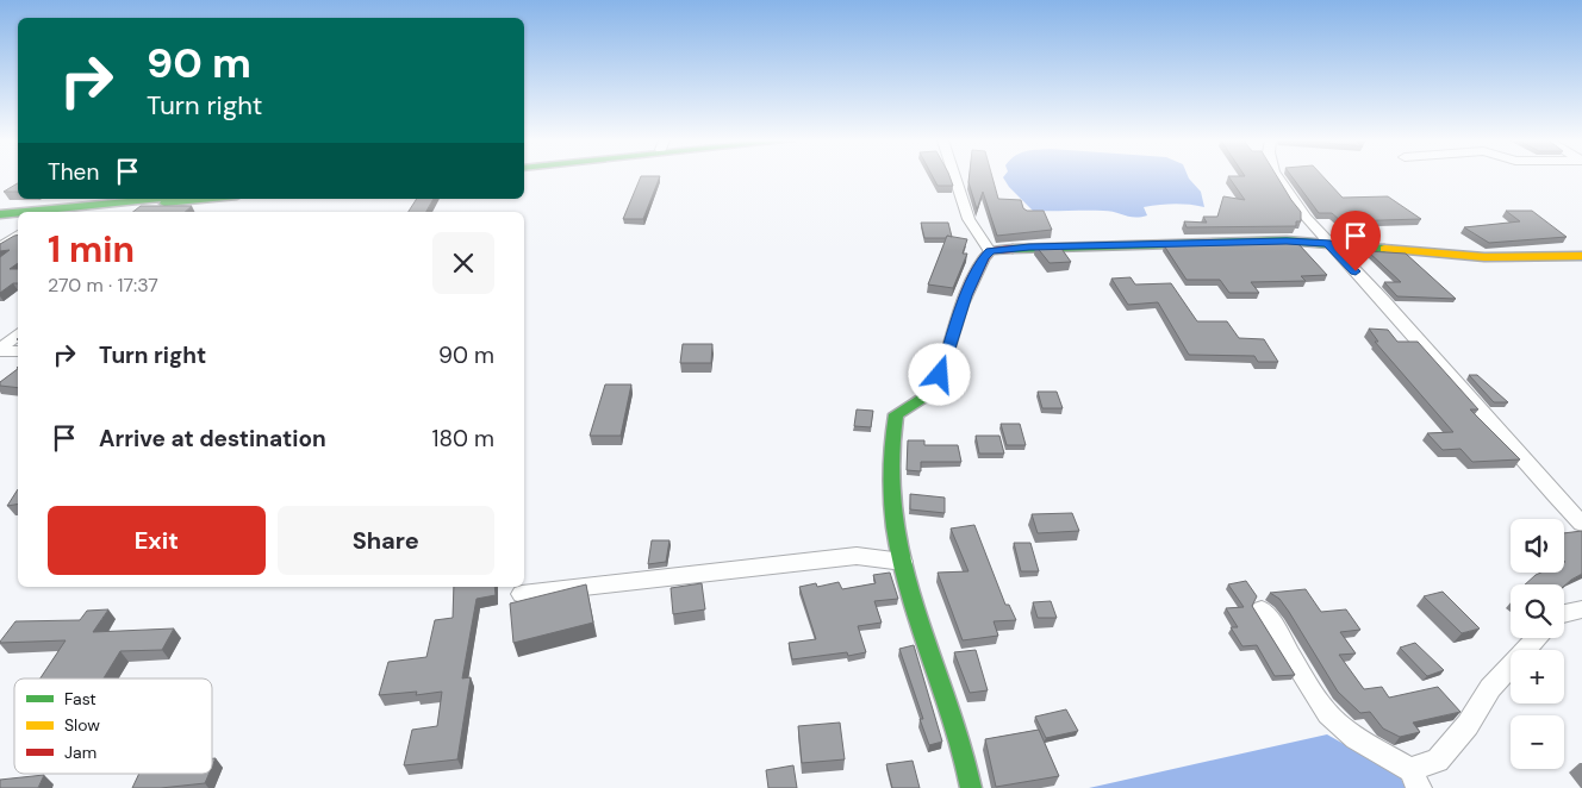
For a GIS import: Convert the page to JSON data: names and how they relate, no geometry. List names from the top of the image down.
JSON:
{
  "legend": ["Fast", "Slow", "Jam"],
  "page": {
    "turn": ["90 m", "Turn right"],
    "then": "Then",
    "heading": ["1 min", "270 m · 17:37"],
    "list": [
      {
        "name": "Turn right",
        "value": "90 m"
      },
      {
        "name": "Arrive at destination",
        "value": "180 m"
      }
    ],
    "buttons": ["Exit", "Share"],
    "map_buttons": ["+", "−"]
  }
}
